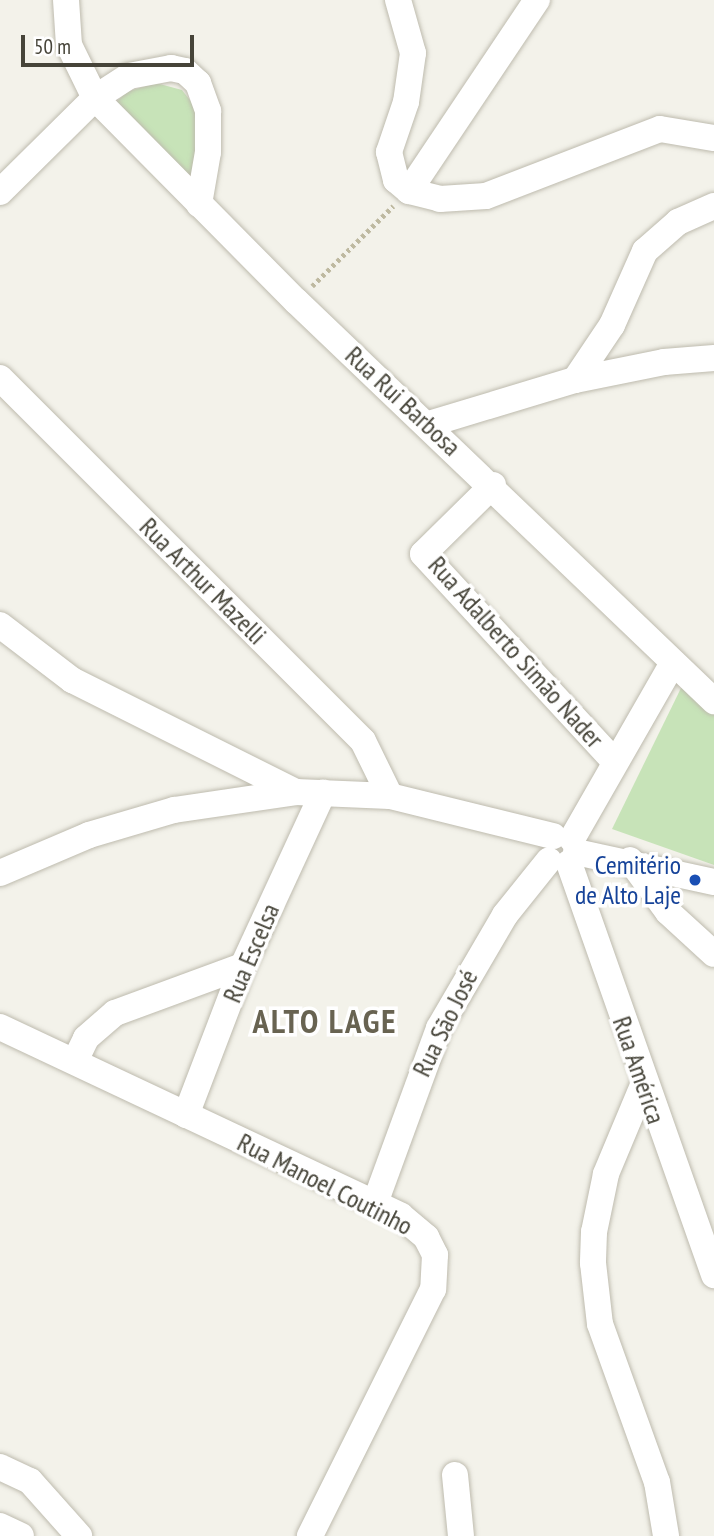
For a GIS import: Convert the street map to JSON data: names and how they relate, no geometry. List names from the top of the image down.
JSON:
{
  "streets": {
    "street": [
      "Rua Rui Barbosa",
      "Rua Arthur Mazelli",
      "Rua Adalberto Simão Nader",
      "Rua Escelsa",
      "Rua São José",
      "Rua América",
      "Rua Manoel Coutinho"
    ]
  },
  "crossings": [
    ["Rua Rui Barbosa", "Rua Adalberto Simão Nader"],
    ["Rua Rui Barbosa", "Rua São José"],
    ["Rua Adalberto Simão Nader", "Rua São José"],
    ["Rua Escelsa", "Rua Manoel Coutinho"],
    ["Rua São José", "Rua América"],
    ["Rua São José", "Rua Manoel Coutinho"]
  ],
  "districts": ["ALTO LAGE"],
  "places": ["Cemitério de Alto Laje"],
  "scale_bar": "50 m"
}
